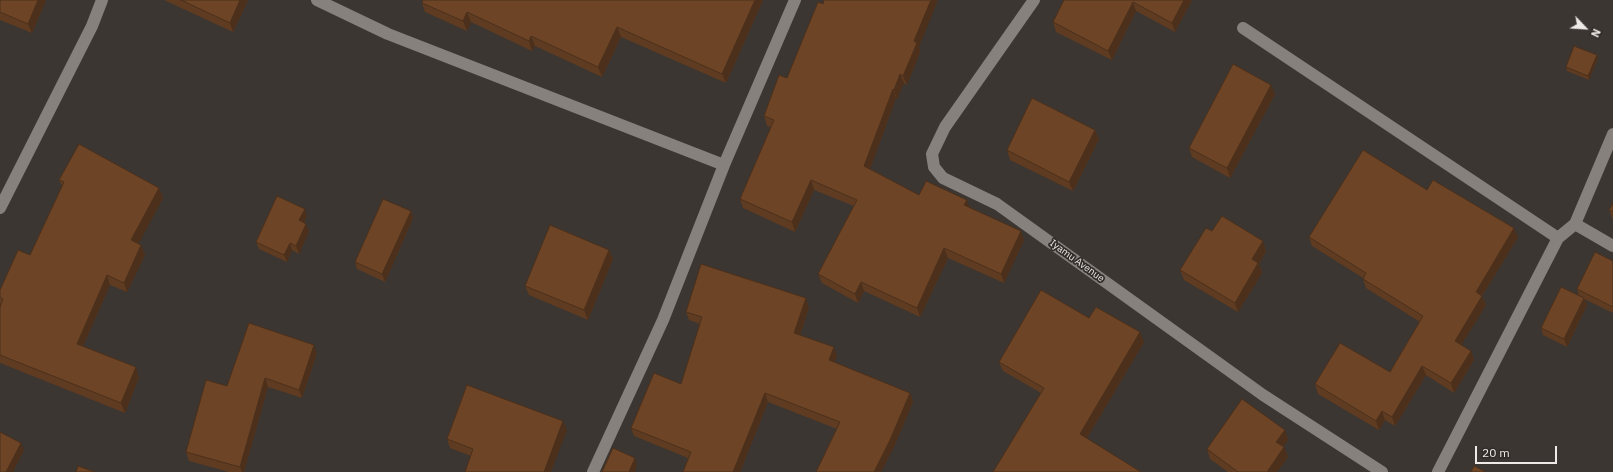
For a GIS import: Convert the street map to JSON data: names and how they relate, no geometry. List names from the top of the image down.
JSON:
{
  "streets": {
    "street": ["Iyamu Avenue"]
  },
  "scale_bar": "20 m",
  "north": "bottom right"
}
